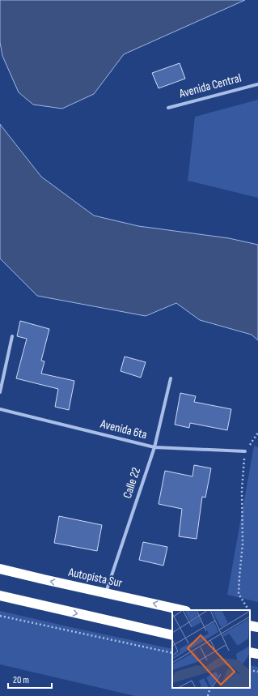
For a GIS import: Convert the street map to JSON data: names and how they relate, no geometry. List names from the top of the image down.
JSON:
{
  "streets": {
    "highway": ["Autopista Sur"],
    "street": ["Avenida Central", "Avenida 6ta", "Calle 22"]
  },
  "crossings": [
    ["Avenida 6ta", "Calle 22"],
    ["Calle 22", "Autopista Sur"]
  ],
  "scale_bar": "20 m"
}
